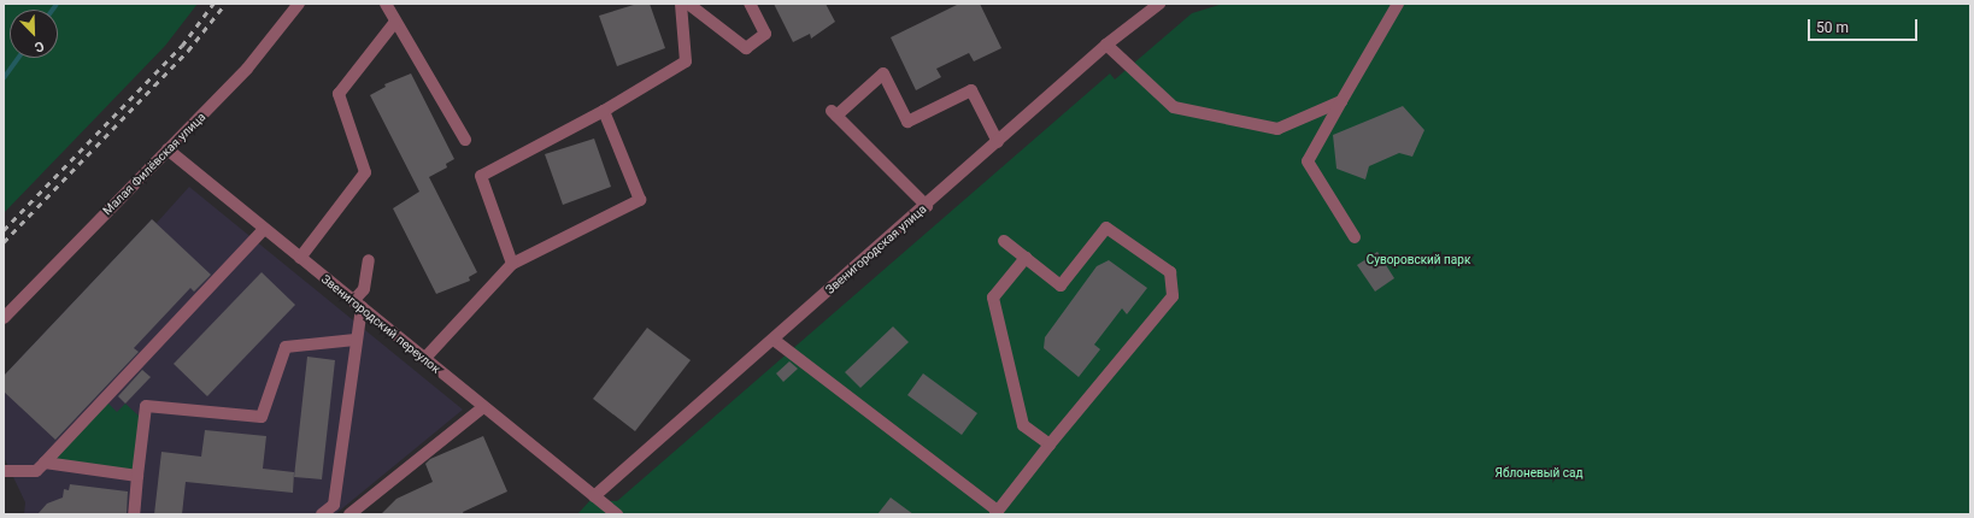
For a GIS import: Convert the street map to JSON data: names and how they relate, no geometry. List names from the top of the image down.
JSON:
{
  "streets": {
    "street": ["Малая Филёвская улица", "Звенигородская улица", "Звенигородский переулок"]
  },
  "crossings": [
    ["Малая Филёвская улица", "Звенигородский переулок"],
    ["Звенигородская улица", "Звенигородский переулок"]
  ],
  "parks": ["Суворовский парк", "Яблоневый сад"],
  "scale_bar": "50 m",
  "north": "bottom right"
}
